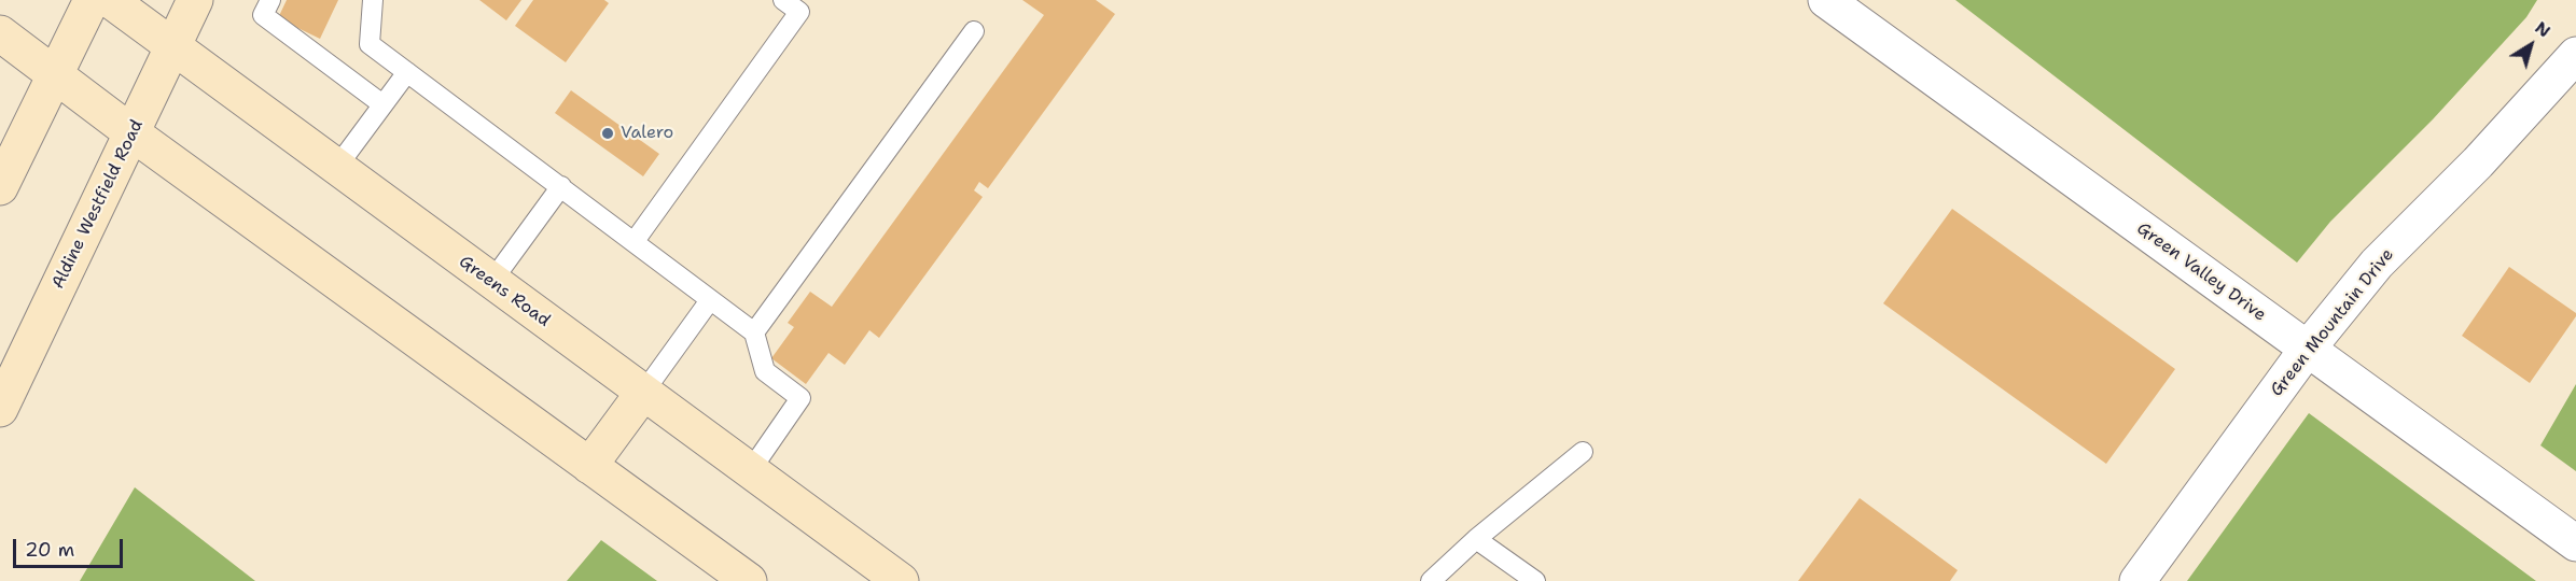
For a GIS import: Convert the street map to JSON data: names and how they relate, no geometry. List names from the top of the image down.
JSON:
{
  "streets": {
    "main road": ["Aldine Westfield Road", "Greens Road"],
    "street": ["Green Valley Drive", "Green Mountain Drive"]
  },
  "crossings": [
    ["Aldine Westfield Road", "Greens Road"],
    ["Green Valley Drive", "Green Mountain Drive"]
  ],
  "places": ["Valero"],
  "scale_bar": "20 m",
  "north": "top right"
}
